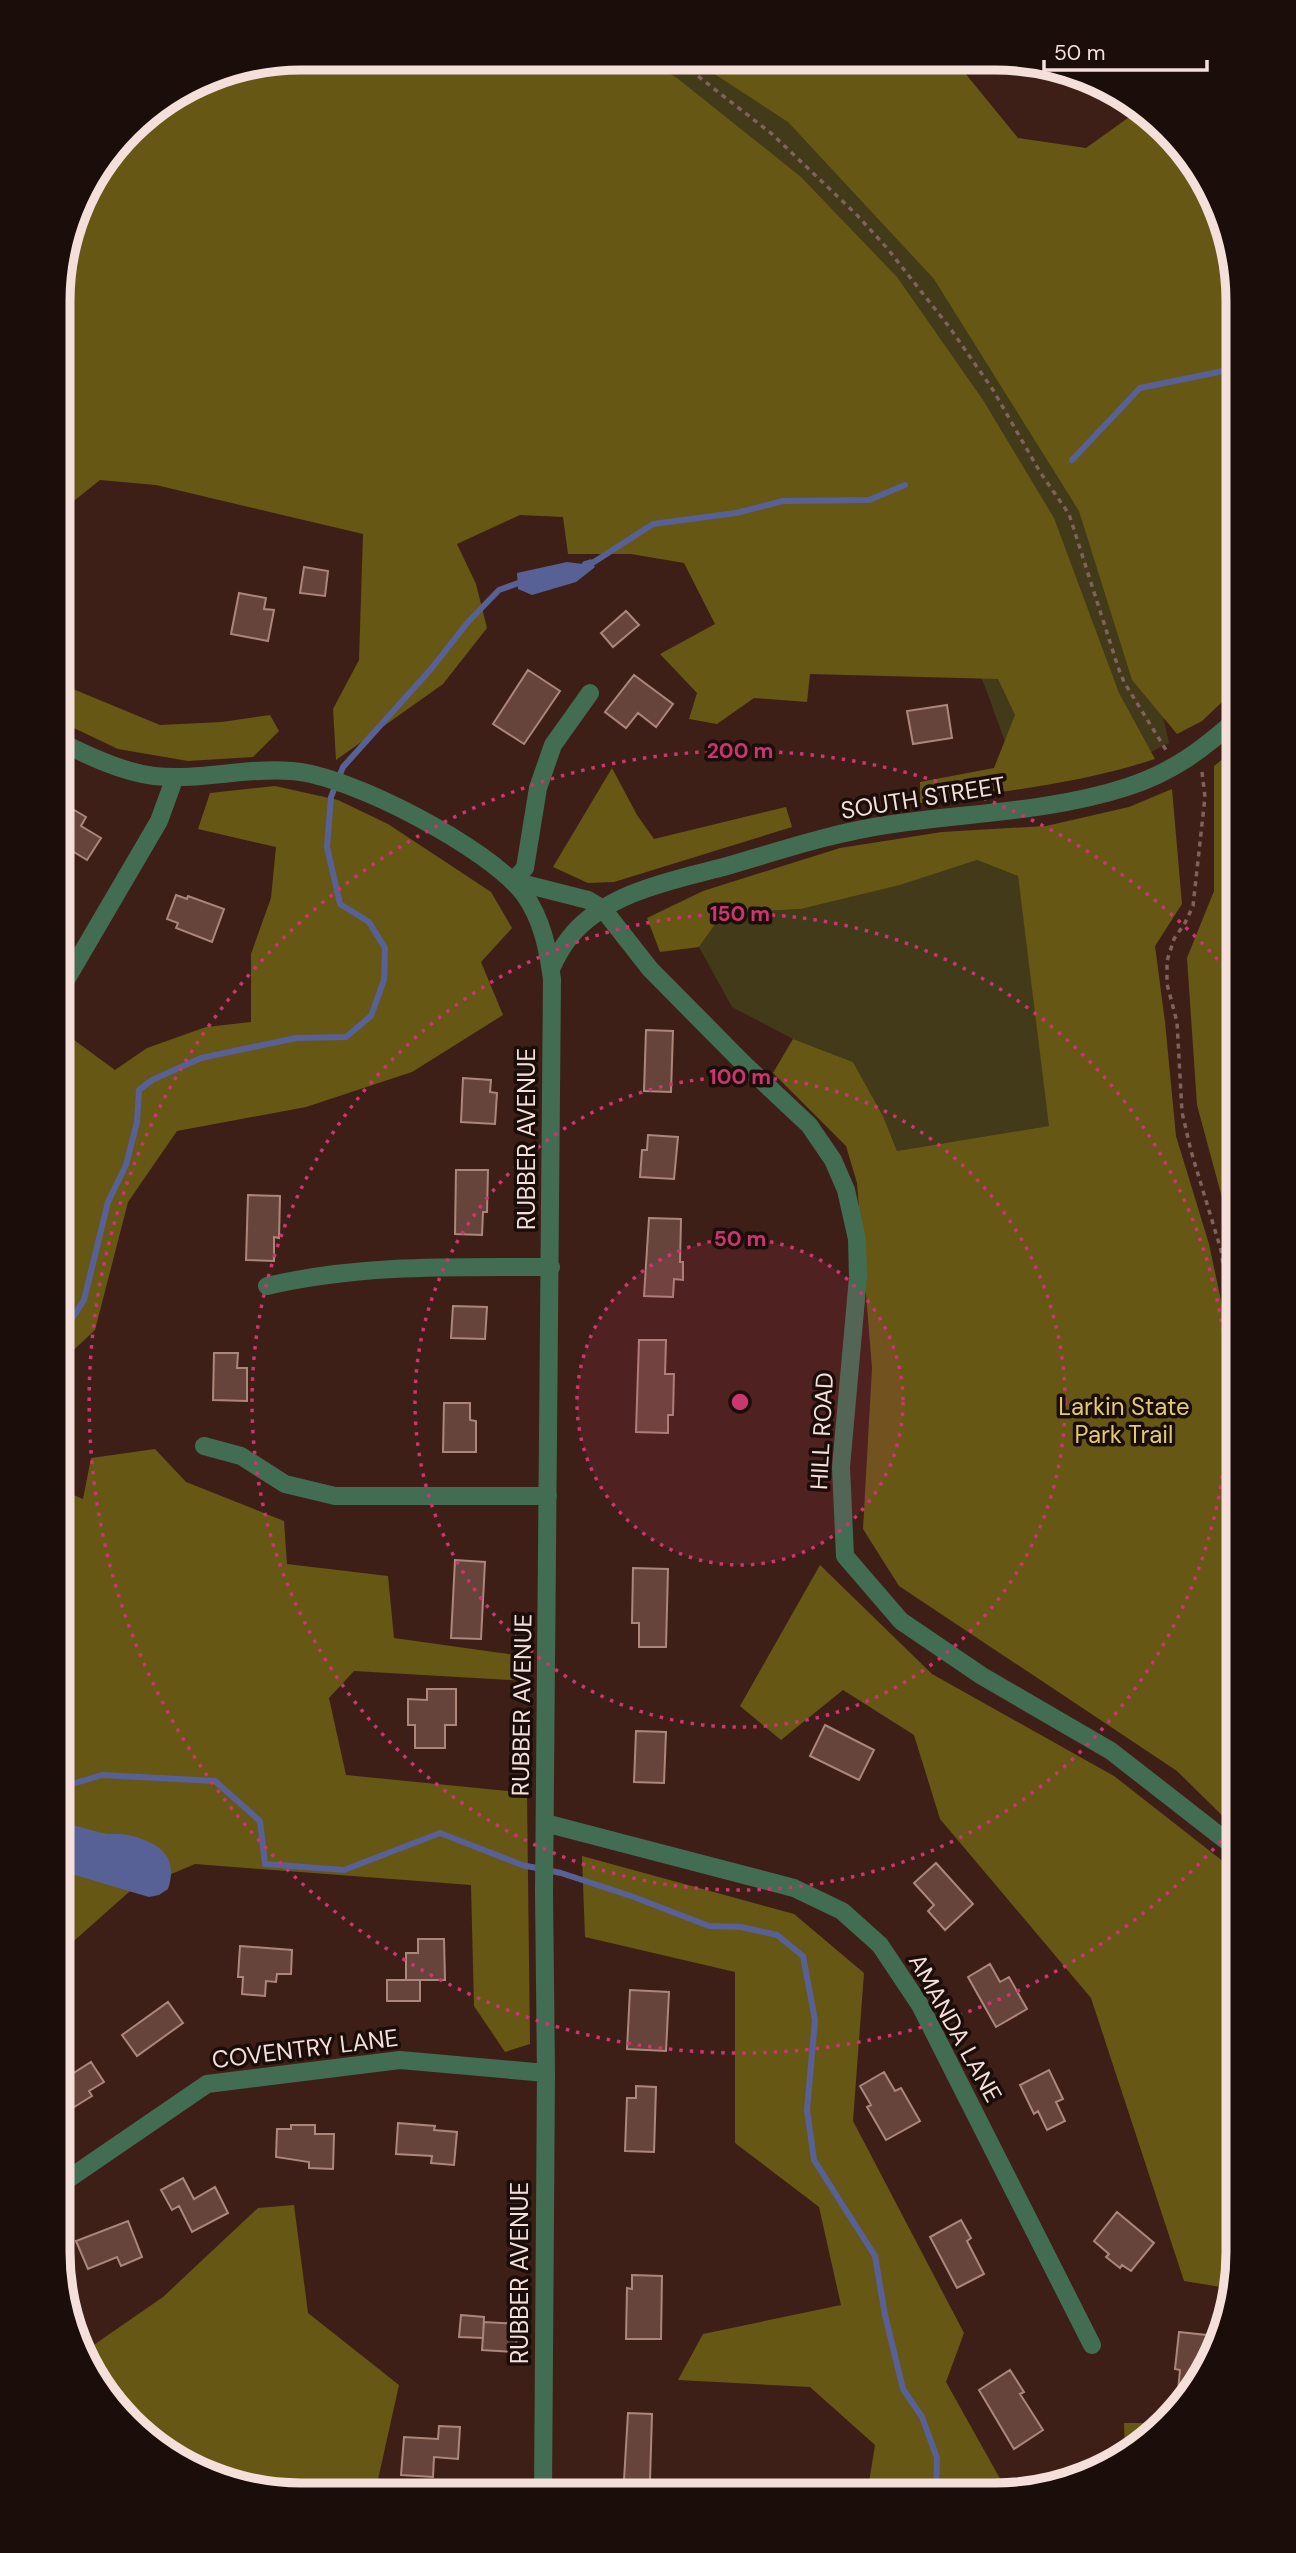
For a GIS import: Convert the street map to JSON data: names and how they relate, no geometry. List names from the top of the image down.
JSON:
{
  "streets": {
    "street": [
      "SOUTH STREET",
      "RUBBER AVENUE",
      "HILL ROAD",
      "AMANDA LANE",
      "COVENTRY LANE"
    ]
  },
  "crossings": [
    ["SOUTH STREET", "RUBBER AVENUE"],
    ["SOUTH STREET", "HILL ROAD"],
    ["RUBBER AVENUE", "AMANDA LANE"],
    ["RUBBER AVENUE", "COVENTRY LANE"]
  ],
  "parks": ["Larkin State Park Trail"],
  "scale_bar": "50 m",
  "rings": [
    "200 m",
    "150 m",
    "100 m",
    "50 m"
  ]
}
